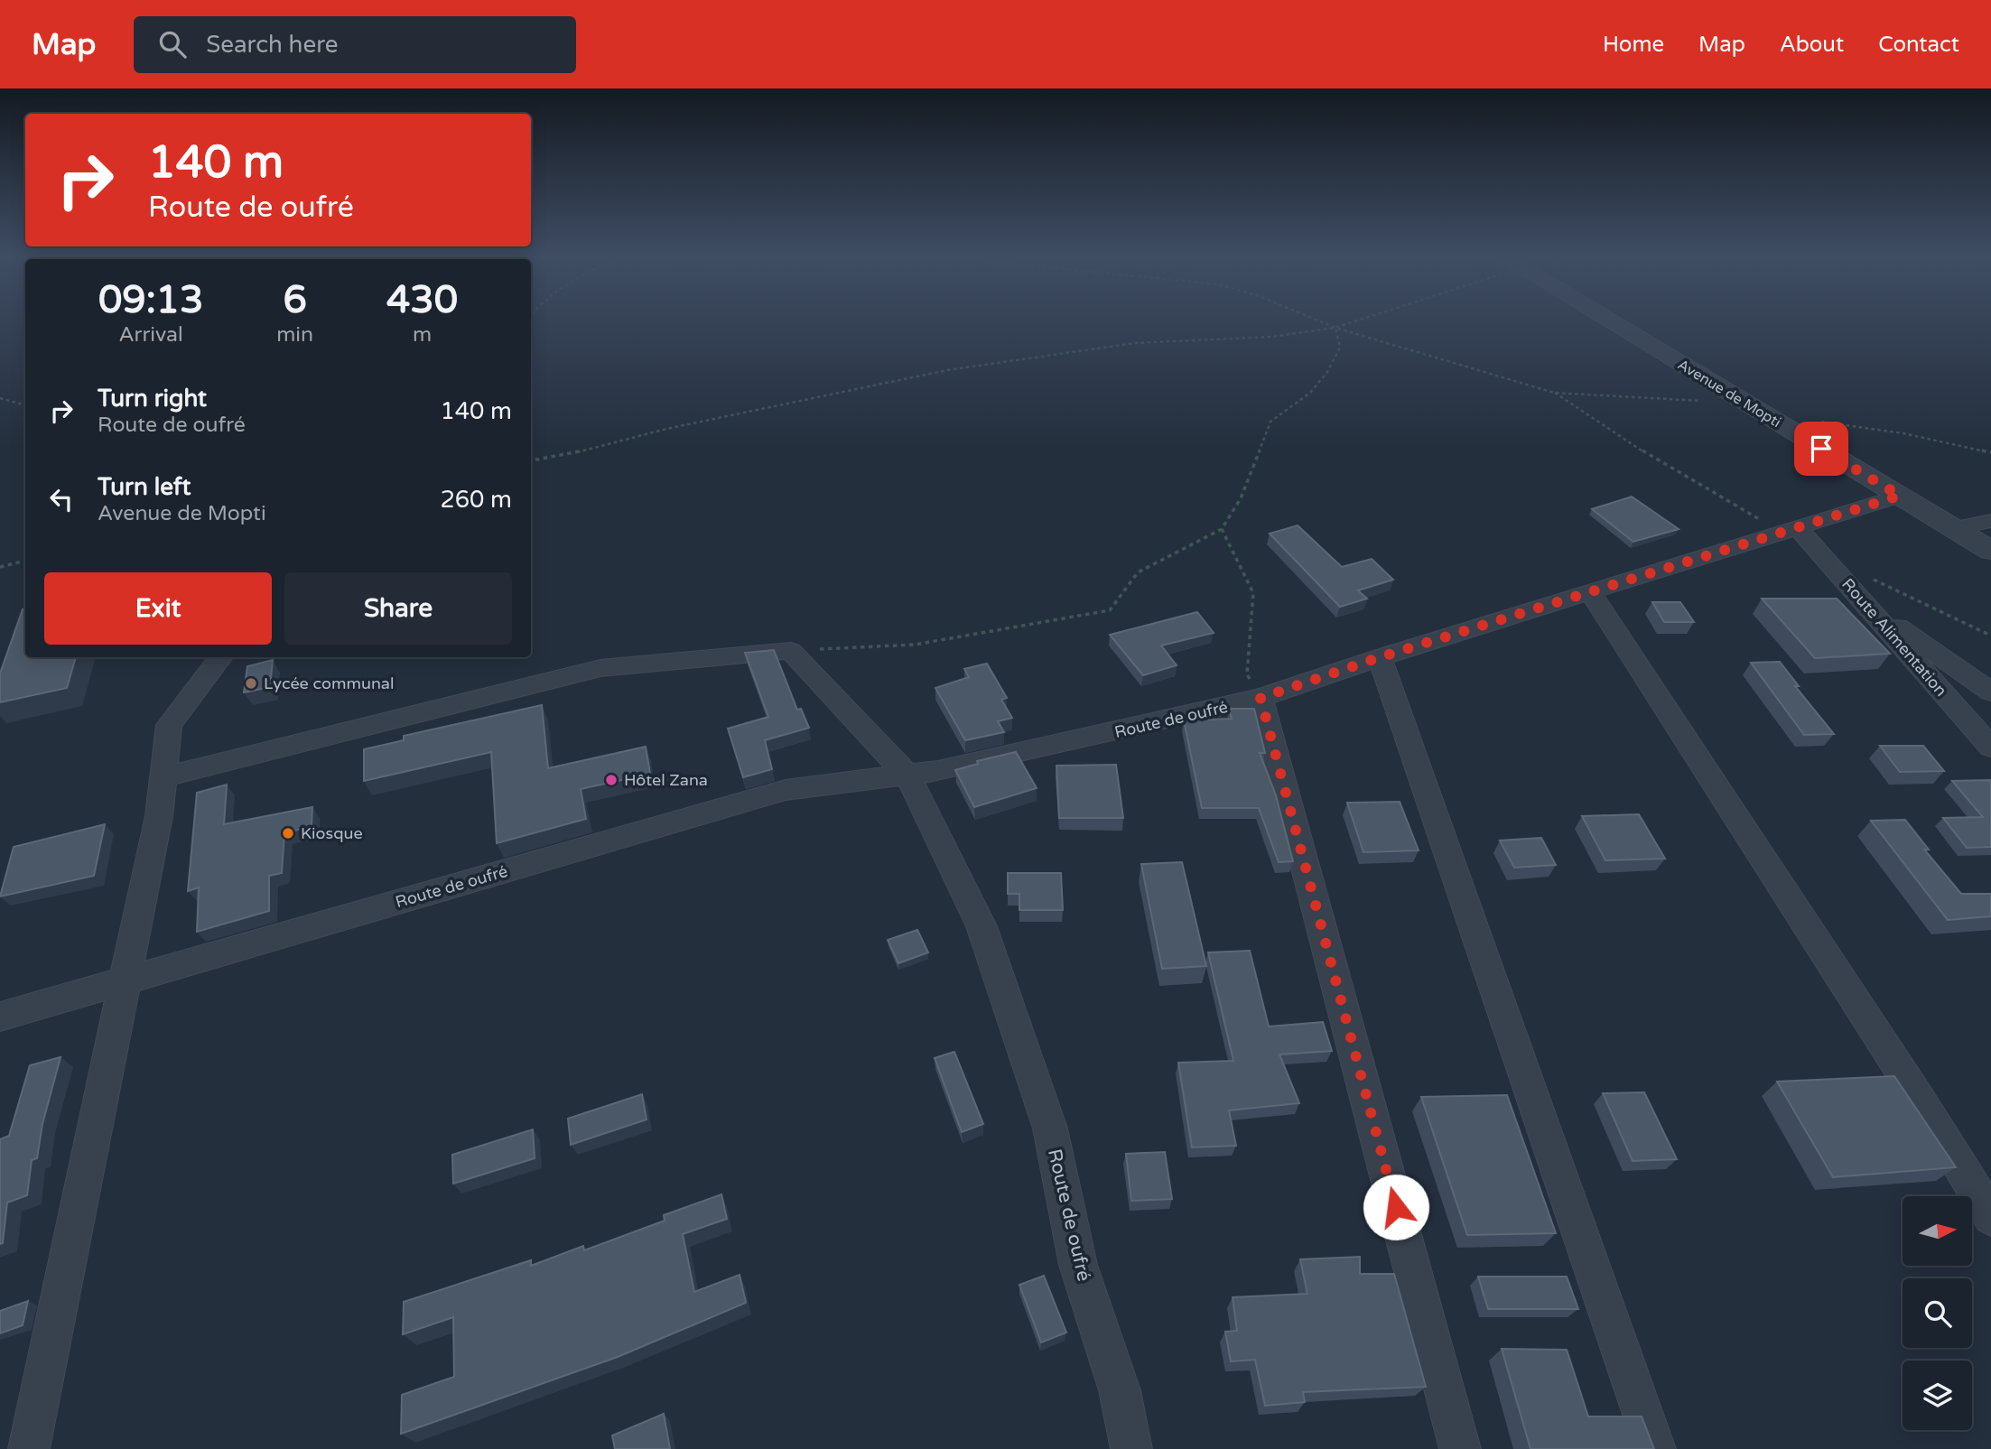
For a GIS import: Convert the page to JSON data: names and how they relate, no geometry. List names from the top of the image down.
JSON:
{
  "streets": {
    "street": ["Avenue de Mopti", "Route Alimentation", "Route de oufré"]
  },
  "crossings": [
    ["Avenue de Mopti", "Route de oufré"],
    ["Route Alimentation", "Route de oufré"]
  ],
  "places": ["Lycée communal", "Hôtel Zana", "Kiosque"],
  "north": "right",
  "page": {
    "header": "Map",
    "search": "Search here",
    "nav": [
      "Home",
      "Map",
      "About",
      "Contact"
    ],
    "turn": ["140 m", "Route de oufré"],
    "eta": [
      "09:13",
      "Arrival",
      "6",
      "min",
      "430",
      "m"
    ],
    "list": [
      {
        "name": "Turn right",
        "note": "Route de oufré",
        "value": "140 m"
      },
      {
        "name": "Turn left",
        "note": "Avenue de Mopti",
        "value": "260 m"
      }
    ],
    "buttons": ["Exit", "Share"]
  }
}
